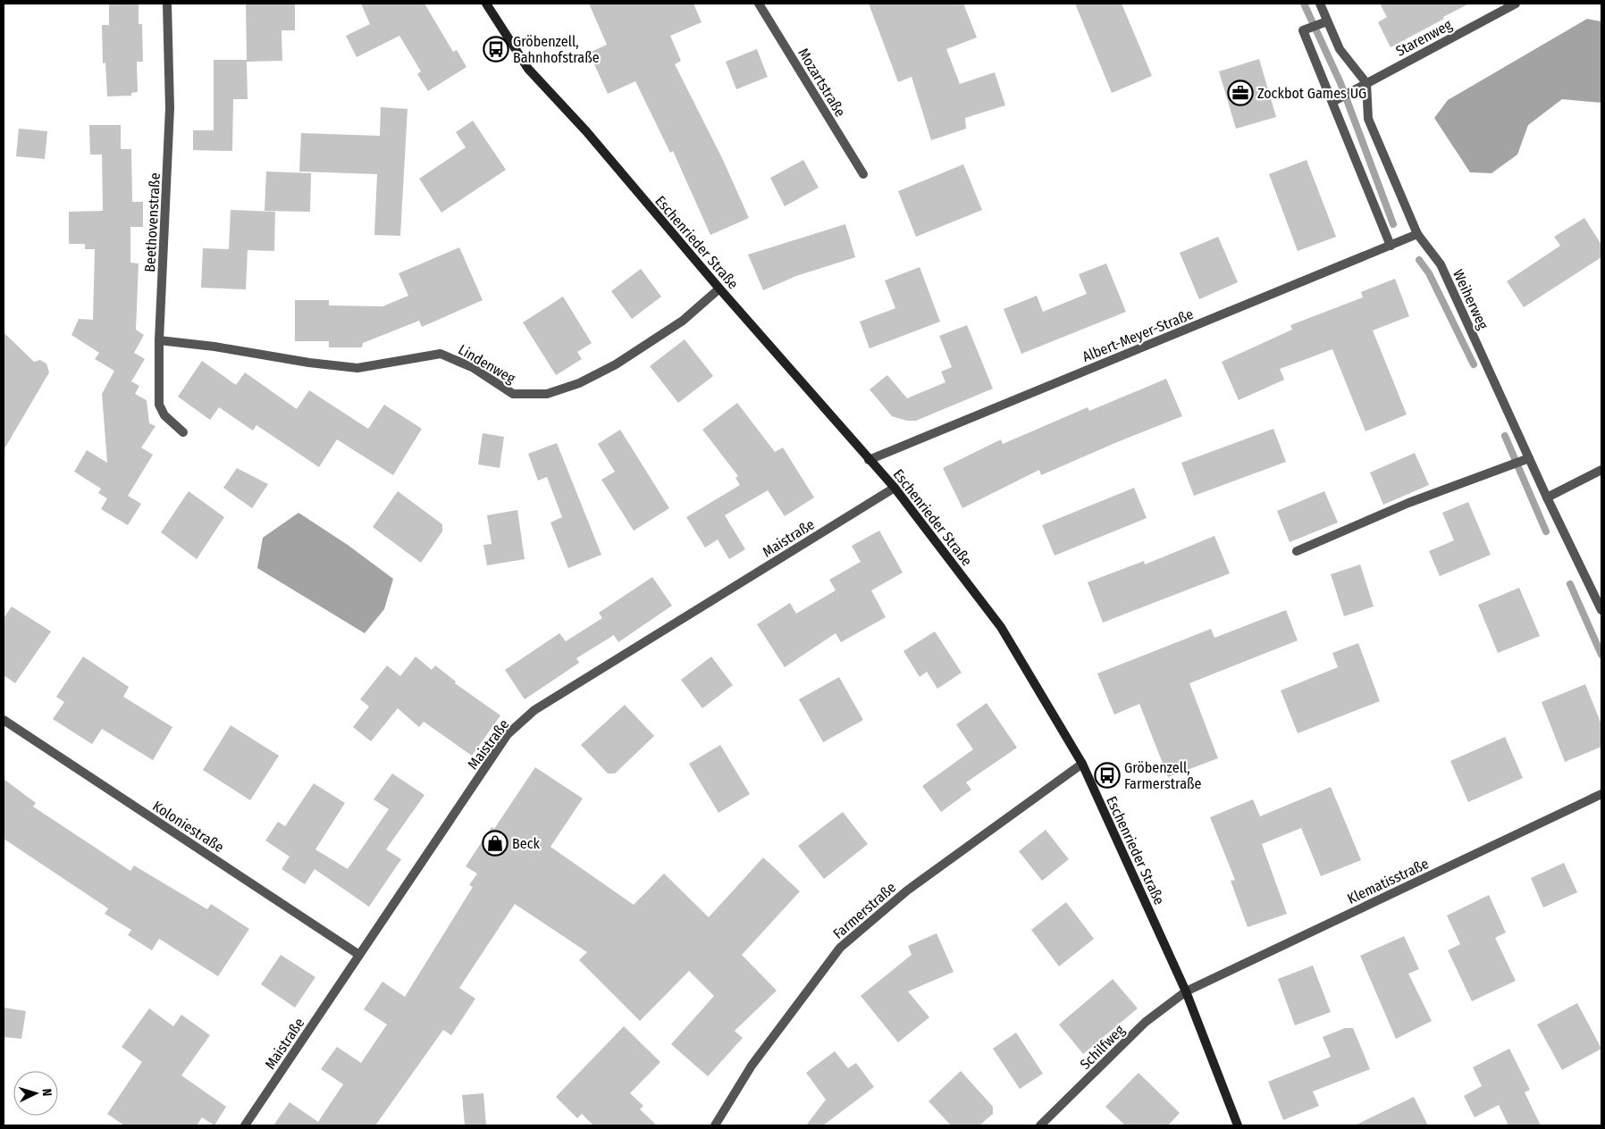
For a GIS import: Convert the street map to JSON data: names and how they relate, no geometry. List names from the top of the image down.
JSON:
{
  "streets": {
    "street": [
      "Starenweg",
      "Mozartstraße",
      "Beethovenstraße",
      "Eschenrieder Straße",
      "Weiherweg",
      "Albert-Meyer-Straße",
      "Lindenweg",
      "Maistraße",
      "Koloniestraße",
      "Klematisstraße",
      "Farmerstraße",
      "Schilfweg"
    ]
  },
  "crossings": [
    ["Starenweg", "Weiherweg"],
    ["Beethovenstraße", "Lindenweg"],
    ["Eschenrieder Straße", "Albert-Meyer-Straße"],
    ["Eschenrieder Straße", "Lindenweg"],
    ["Eschenrieder Straße", "Maistraße"],
    ["Eschenrieder Straße", "Klematisstraße"],
    ["Eschenrieder Straße", "Farmerstraße"],
    ["Eschenrieder Straße", "Schilfweg"],
    ["Weiherweg", "Albert-Meyer-Straße"],
    ["Maistraße", "Koloniestraße"],
    ["Klematisstraße", "Schilfweg"]
  ],
  "places": {
    "bus stop": ["Gröbenzell, Bahnhofstraße", "Gröbenzell, Farmerstraße"],
    "office": ["Zockbot Games UG"],
    "shop": ["Beck"]
  },
  "north": "right"
}
